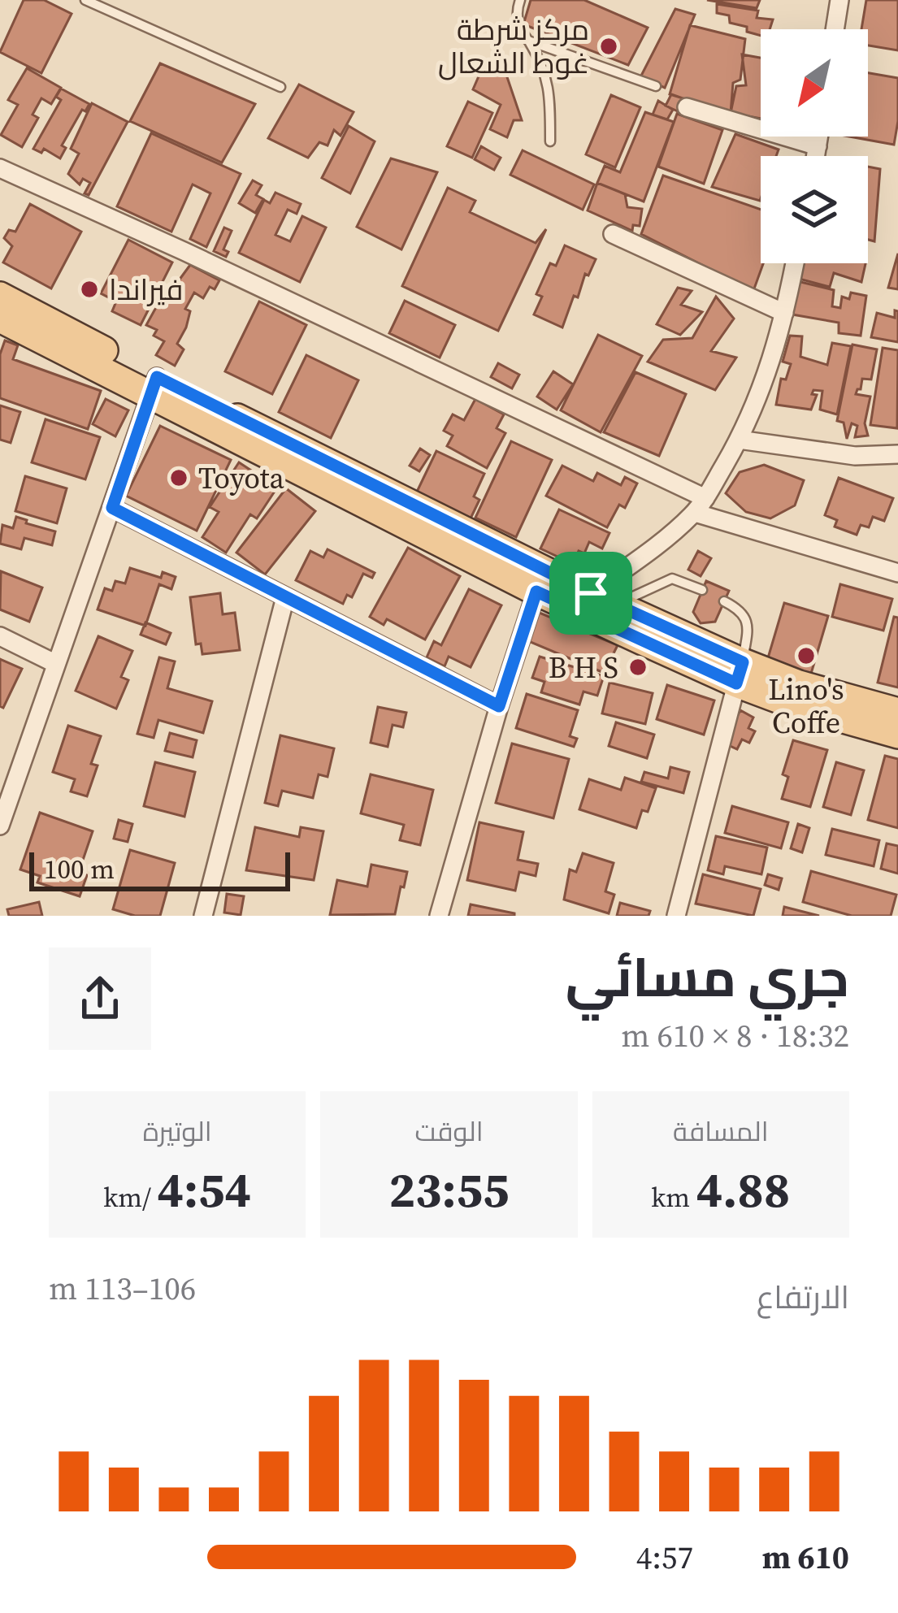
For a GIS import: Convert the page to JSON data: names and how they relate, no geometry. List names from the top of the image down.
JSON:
{
  "places": [
    "مركز شرطة غوط الشعال",
    "فيراندا",
    "Toyota",
    "Lino's Coffe",
    "B H S"
  ],
  "scale_bar": "100 m",
  "north": "bottom left",
  "page": {
    "scale": "100 m",
    "heading": ["جري مسائي", "18:32 · 8 × 610 m"],
    "stats": [
      ["المسافة", "4.88 km"],
      ["الوقت", "23:55"],
      ["الوتيرة", "4:54 /km"]
    ],
    "chart": ["الارتفاع", "106–113 m"],
    "list": [
      {
        "name": "610 m",
        "note": "4:57"
      }
    ]
  }
}
